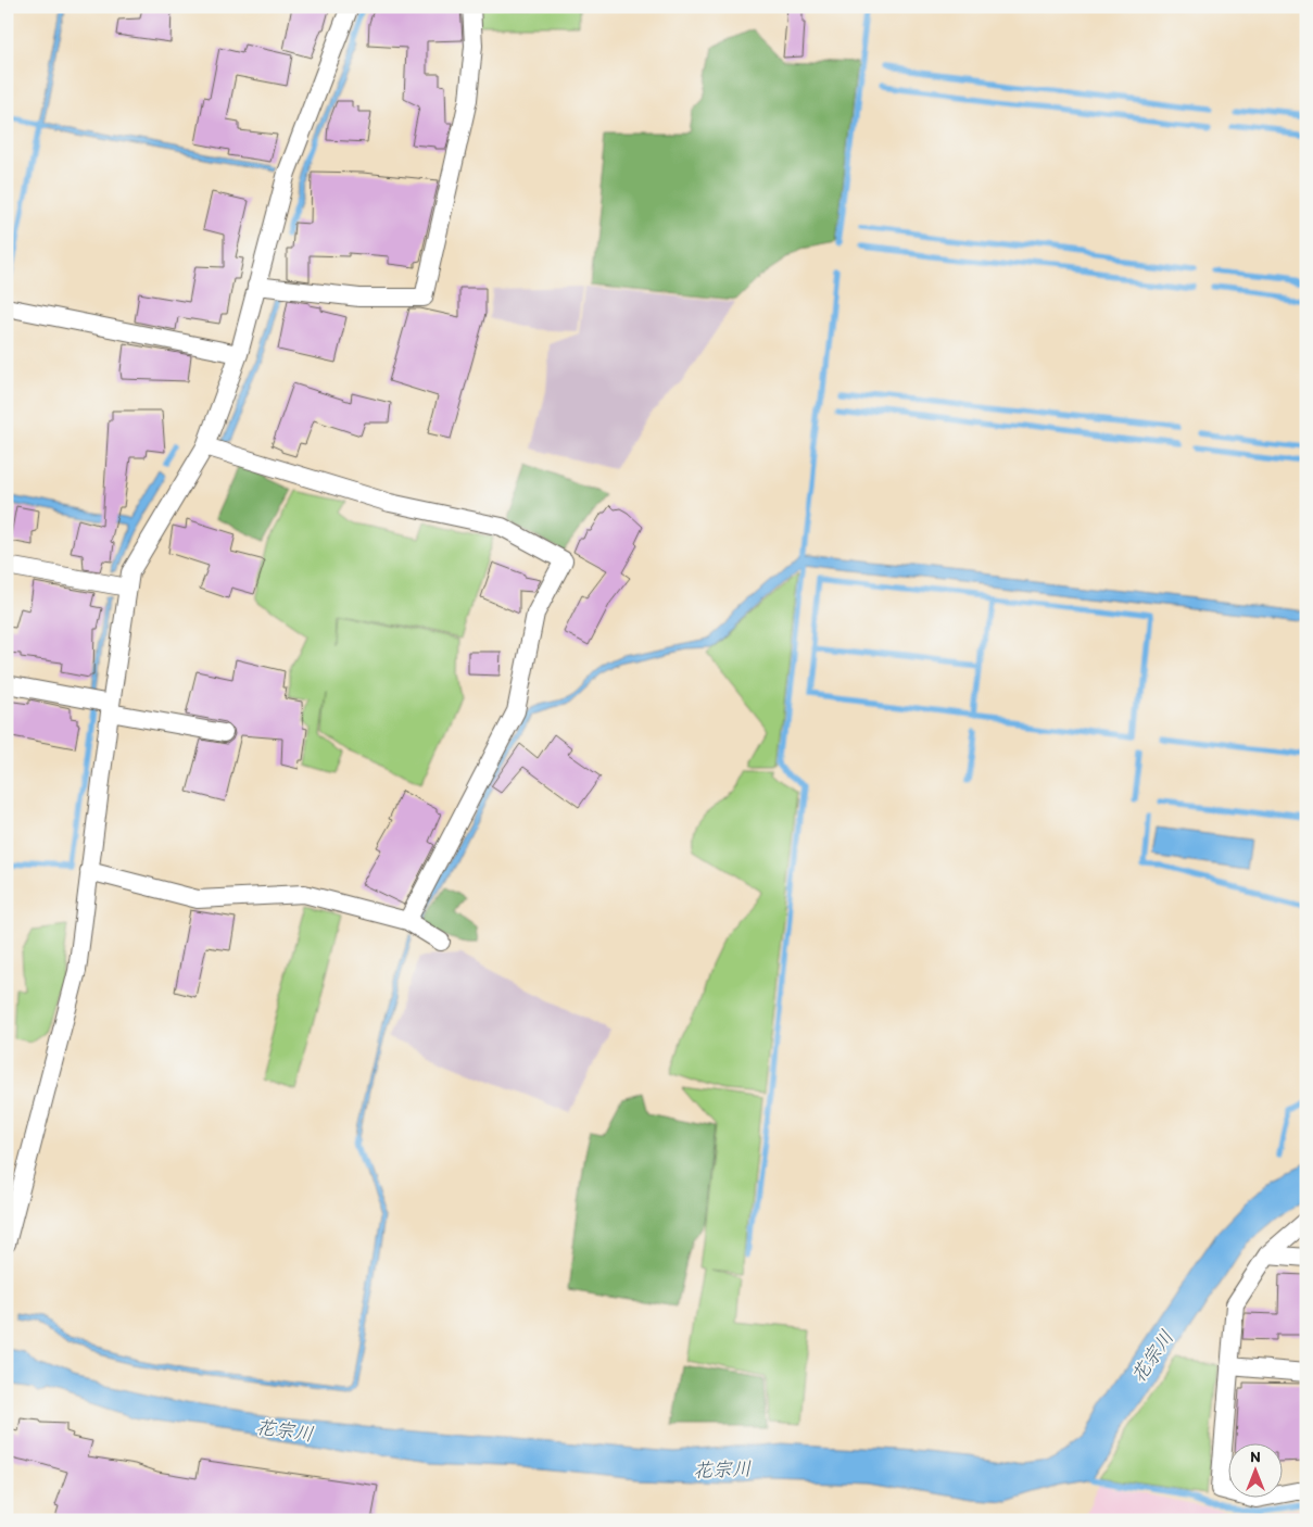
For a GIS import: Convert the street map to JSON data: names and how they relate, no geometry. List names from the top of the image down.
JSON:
{
  "water": ["花宗川"],
  "north": "top"
}
